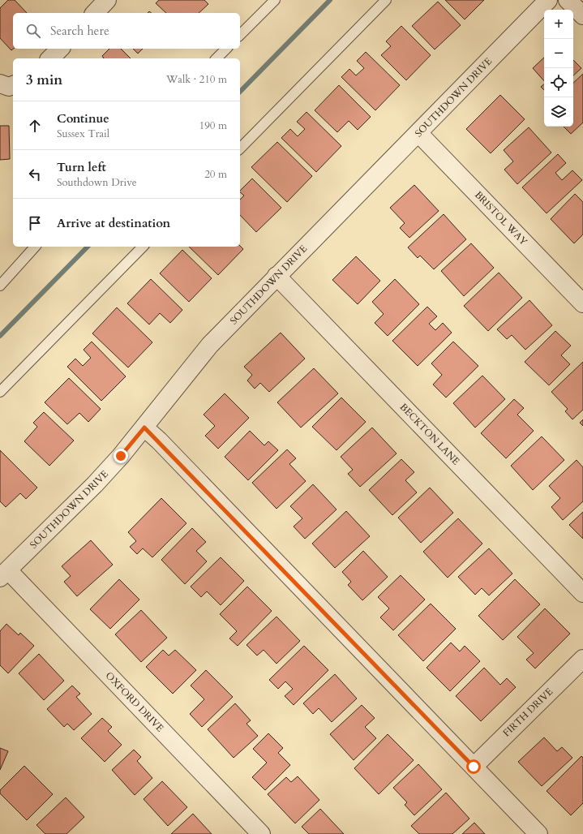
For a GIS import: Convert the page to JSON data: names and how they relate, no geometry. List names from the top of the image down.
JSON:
{
  "streets": {
    "street": [
      "SOUTHDOWN DRIVE",
      "BRISTOL WAY",
      "BECKTON LANE",
      "OXFORD DRIVE",
      "FIRTH DRIVE"
    ]
  },
  "crossings": [
    ["SOUTHDOWN DRIVE", "BRISTOL WAY"],
    ["SOUTHDOWN DRIVE", "BECKTON LANE"],
    ["SOUTHDOWN DRIVE", "OXFORD DRIVE"]
  ],
  "page": {
    "map_buttons": ["+", "−"],
    "search": "Search here",
    "heading": ["3 min", "Walk · 210 m"],
    "list": [
      ["Continue", "Sussex Trail", "190 m"],
      ["Turn left", "Southdown Drive", "20 m"],
      "Arrive at destination"
    ]
  }
}
